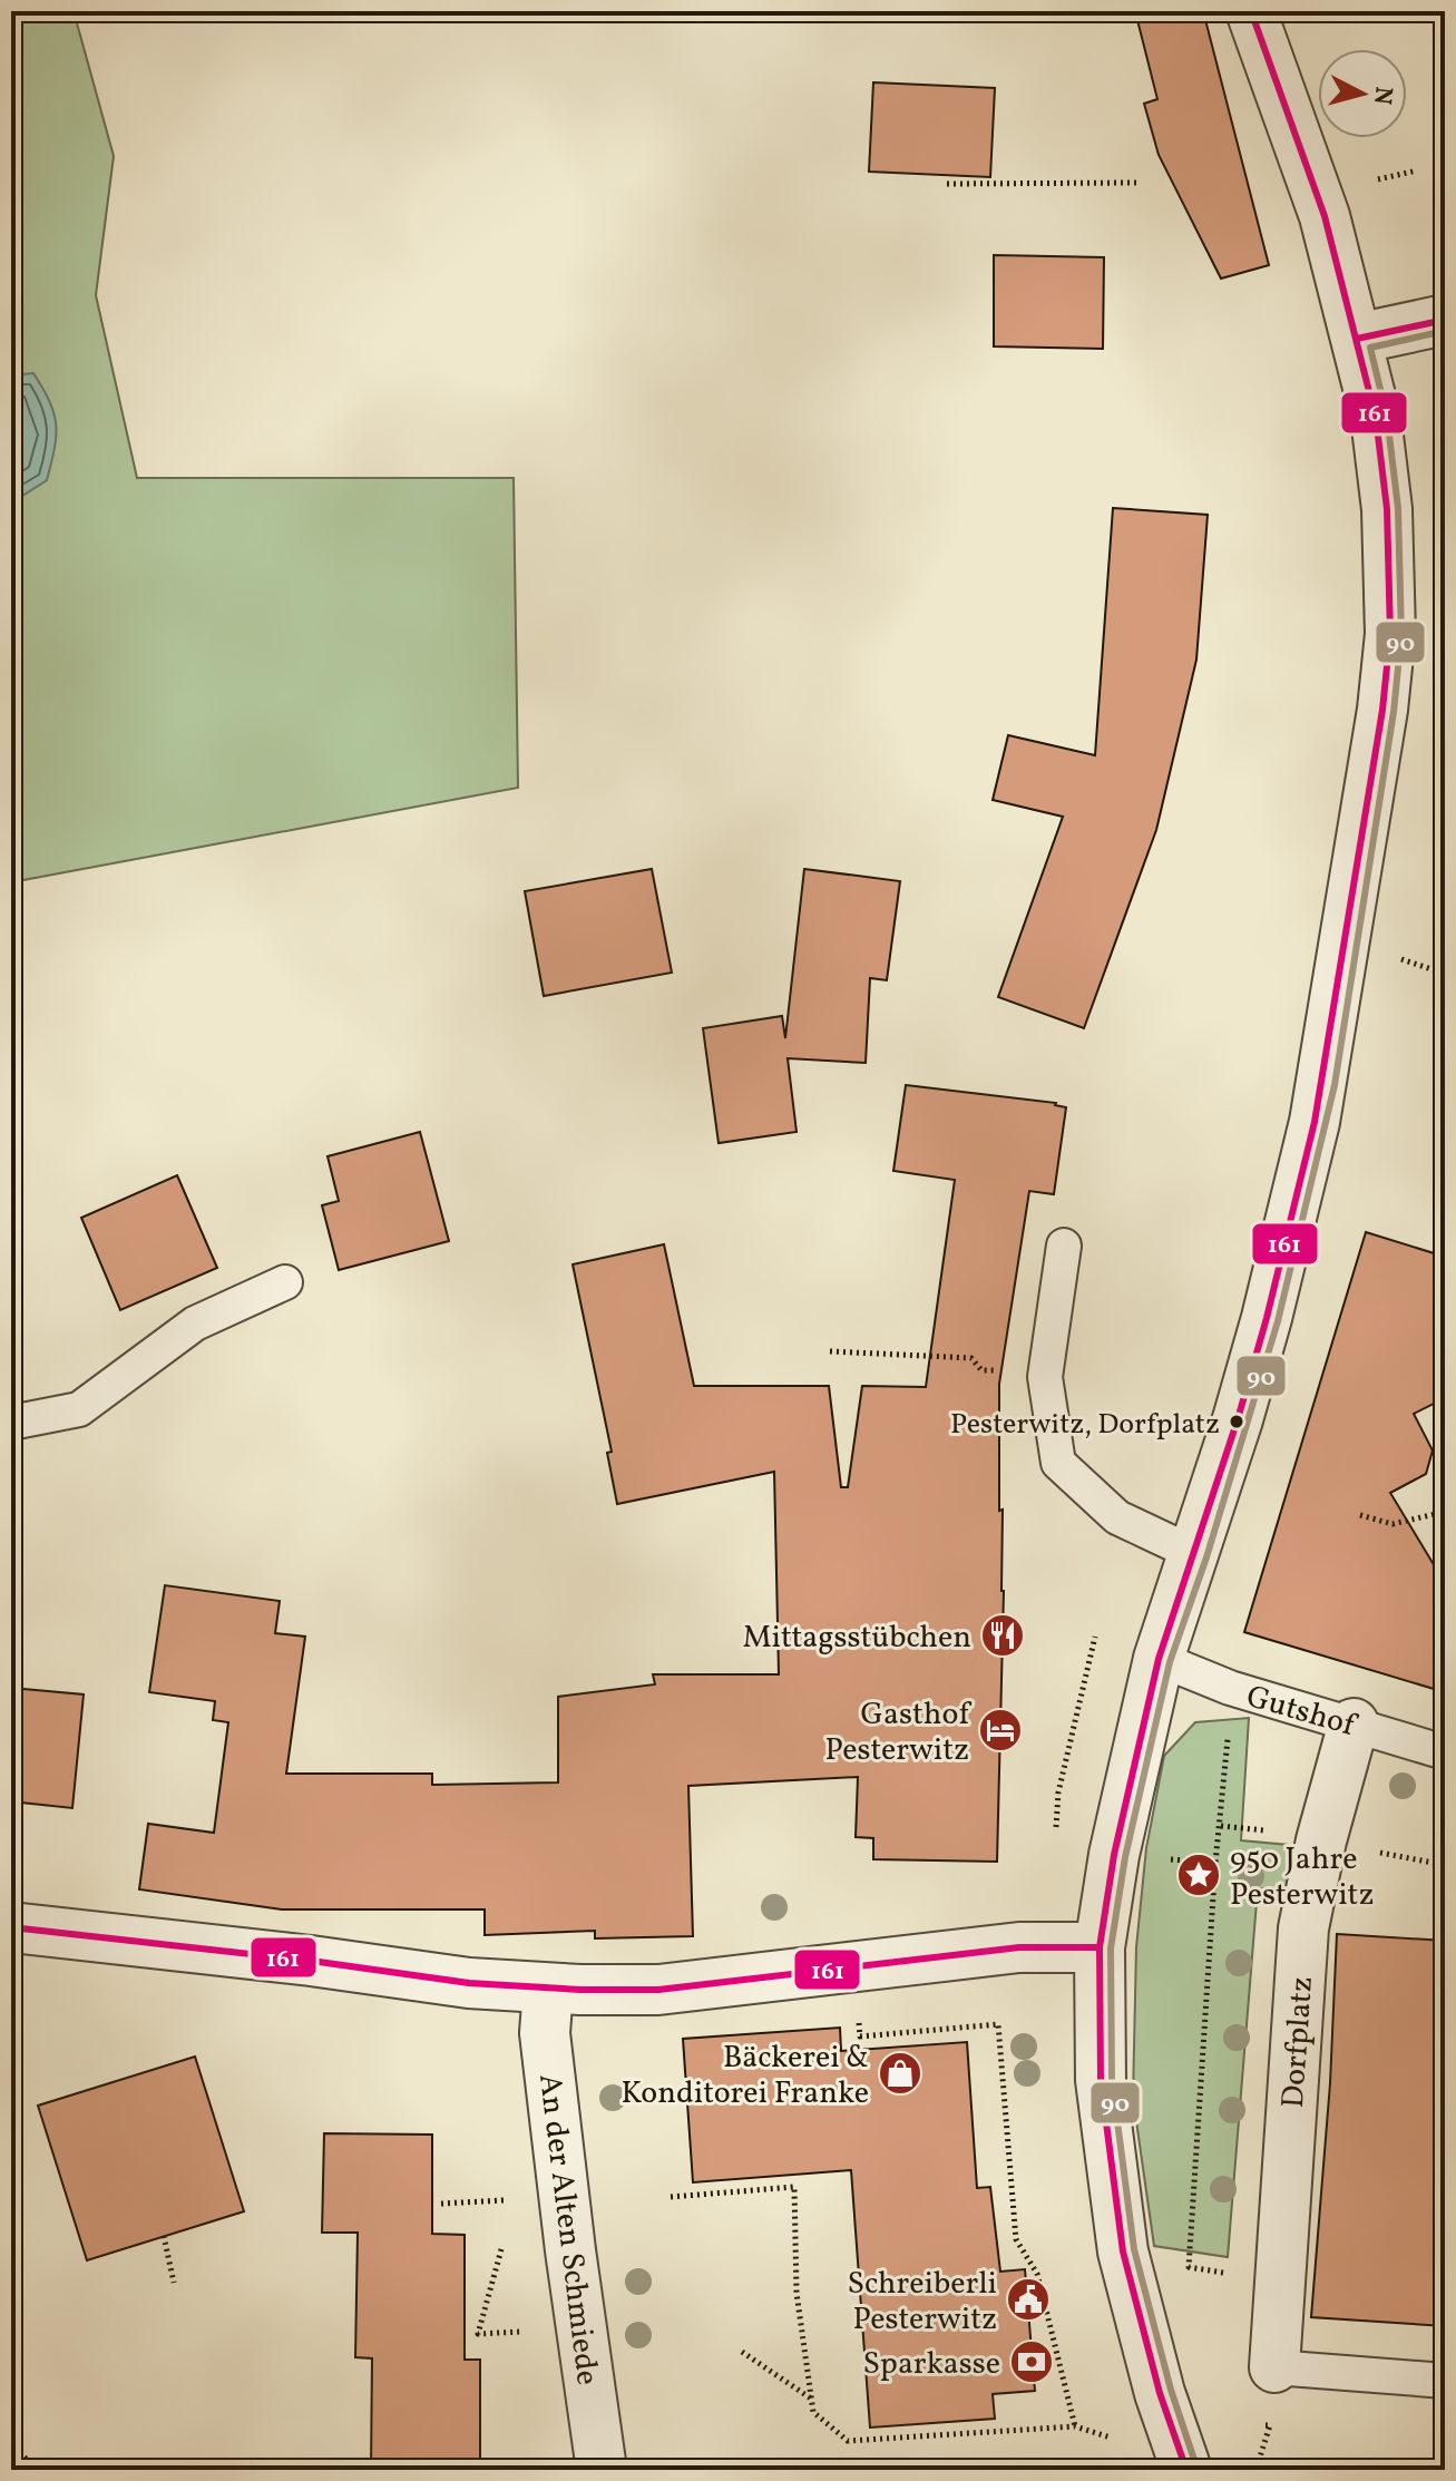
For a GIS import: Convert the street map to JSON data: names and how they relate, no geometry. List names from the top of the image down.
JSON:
{
  "streets": {
    "street": ["Dorfplatz", "An der Alten Schmiede"],
    "lane": ["Gutshof"]
  },
  "crossings": [
    ["Gutshof", "Dorfplatz"]
  ],
  "places": {
    "other": ["Pesterwitz, Dorfplatz"],
    "restaurant": ["Mittagsstübchen"],
    "hotel": ["Gasthof Pesterwitz"],
    "place": ["950 Jahre Pesterwitz"],
    "shop": ["Bäckerei & Konditorei Franke"],
    "public building": ["Schreiberli Pesterwitz"],
    "bank": ["Sparkasse"]
  },
  "lines": ["transit line 161", "transit line 90"],
  "north": "right"
}
